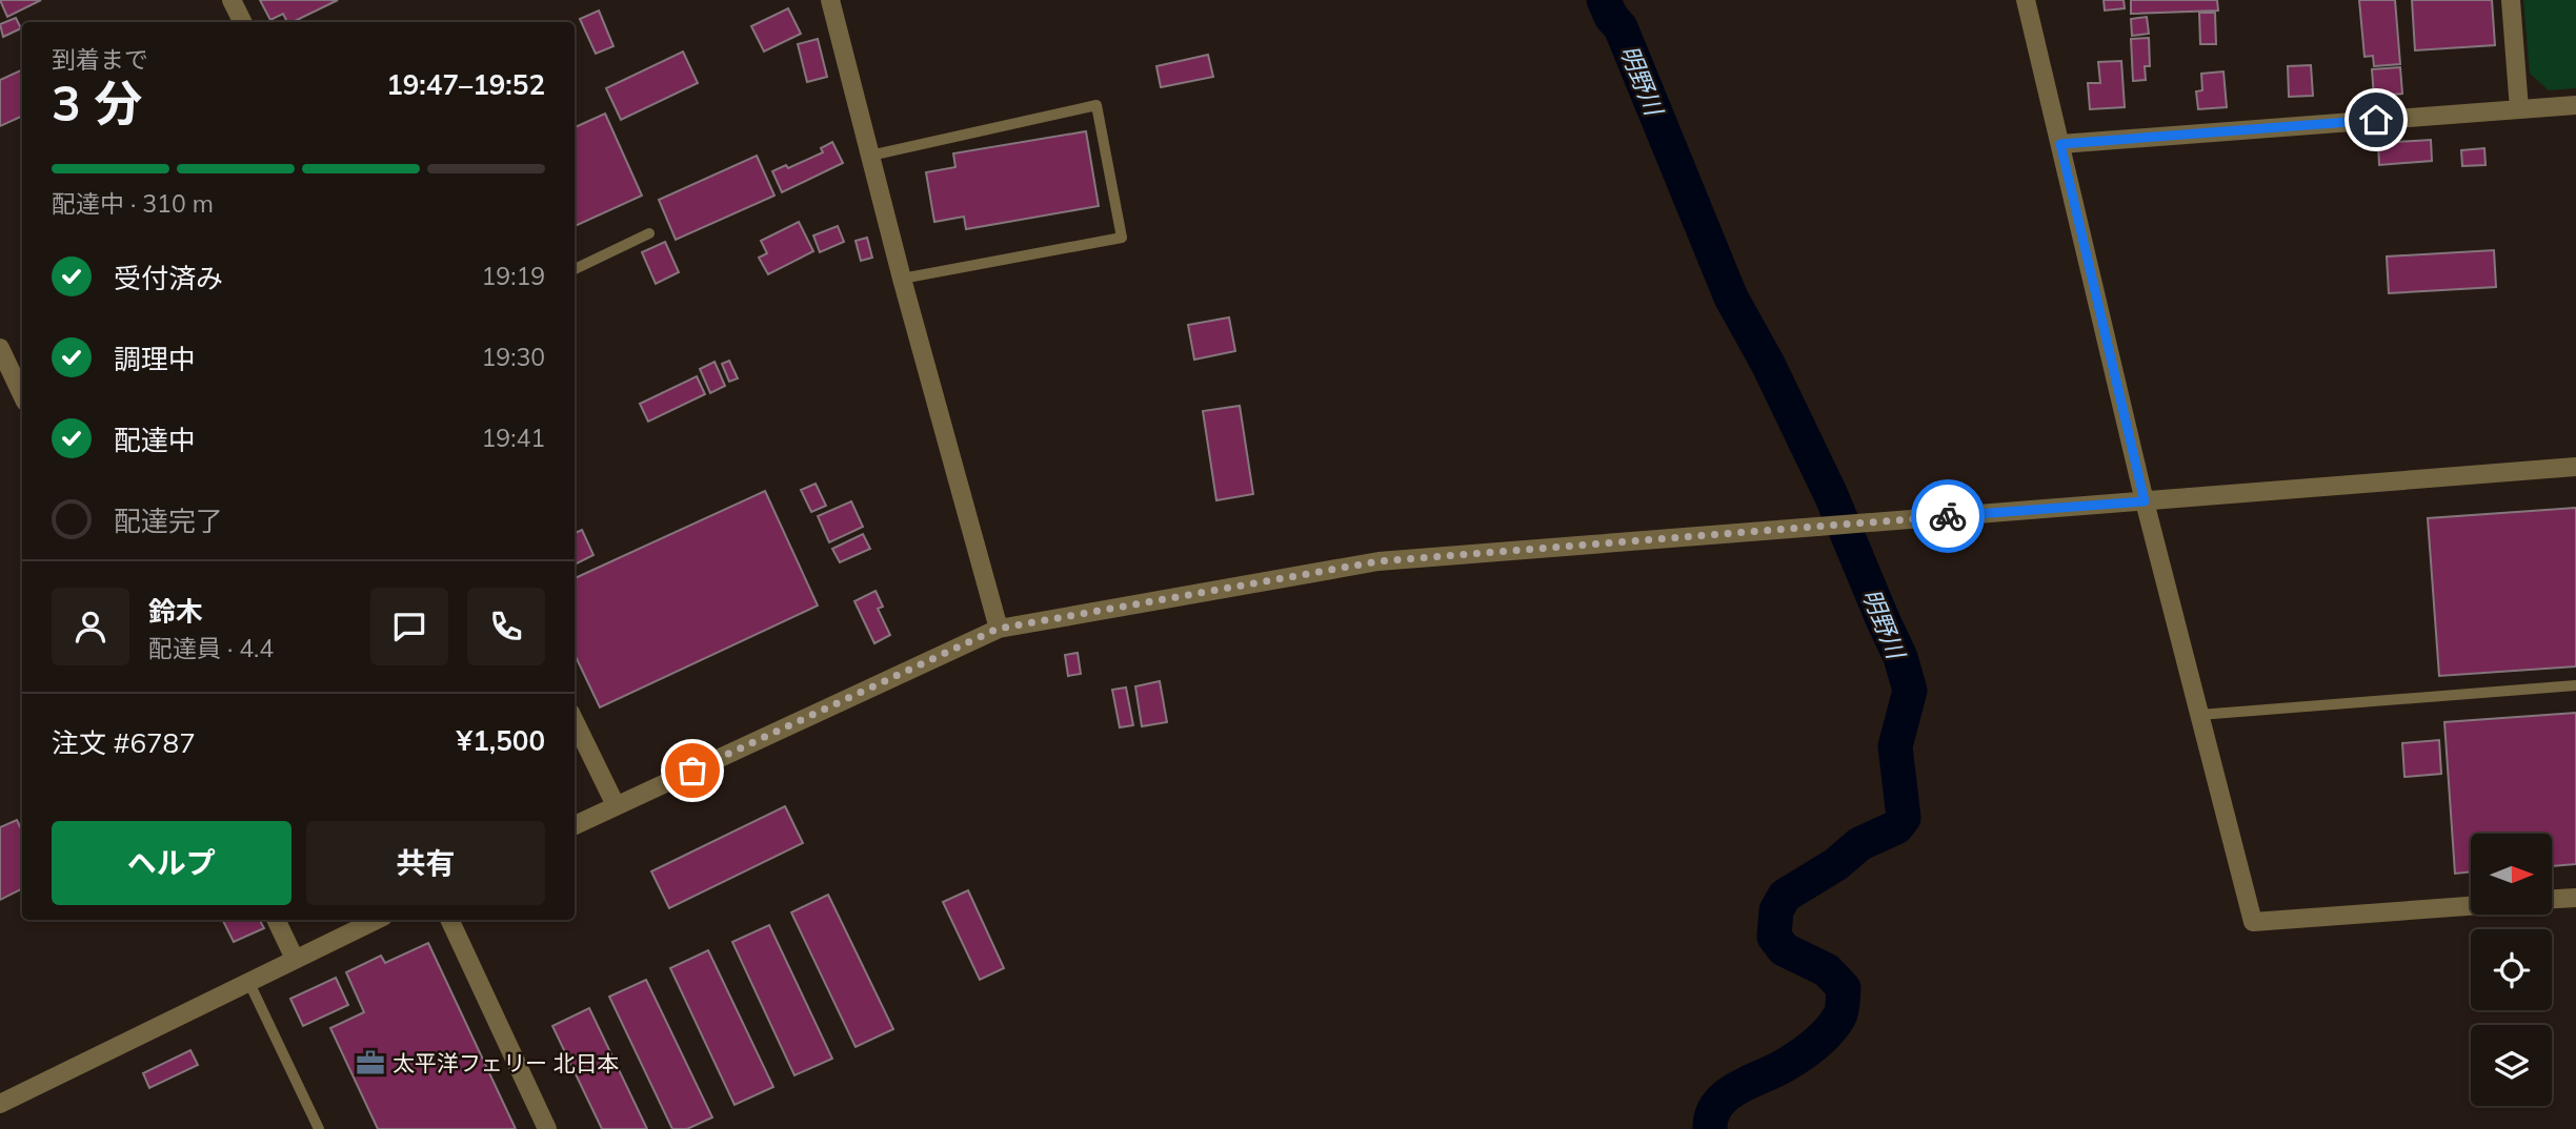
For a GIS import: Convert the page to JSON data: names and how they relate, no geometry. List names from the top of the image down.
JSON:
{
  "water": ["明野川"],
  "places": {
    "office": ["太平洋フェリー 北日本"]
  },
  "north": "right",
  "page": {
    "heading": ["3 分", "到着まで", "19:47–19:52"],
    "panel": [
      "鈴木",
      "配達員 · 4.4",
      "注文 #6787",
      "¥1,500"
    ],
    "bar": "配達中 · 310 m",
    "list": [
      ["受付済み", "19:19"],
      ["調理中", "19:30"],
      ["配達中", "19:41"],
      "配達完了"
    ],
    "buttons": ["ヘルプ", "共有"]
  }
}
